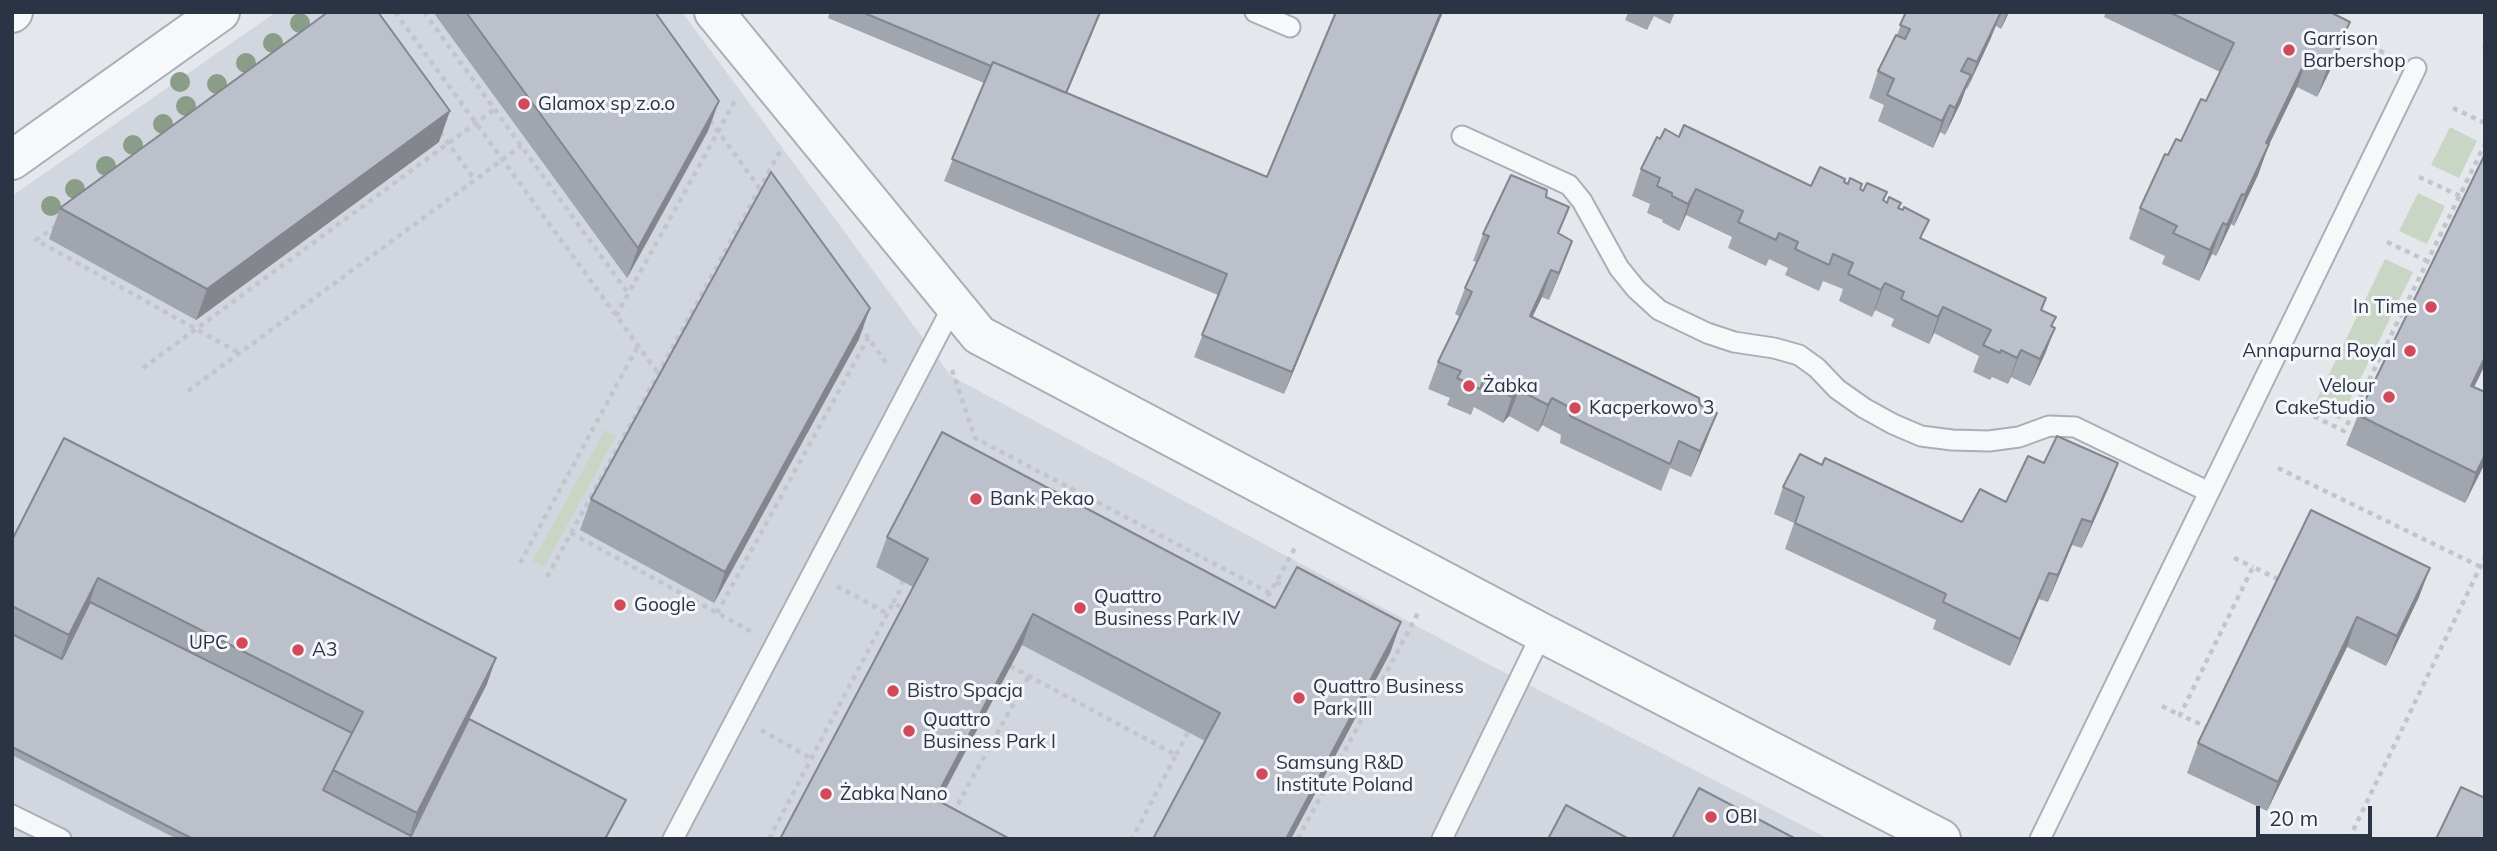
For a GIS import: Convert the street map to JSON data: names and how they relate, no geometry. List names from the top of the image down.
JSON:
{
  "places": [
    "Garrison Barbershop",
    "Glamox sp z.o.o",
    "In Time",
    "Annapurna Royal",
    "Żabka",
    "Velour CakeStudio",
    "Kacperkowo 3",
    "Bank Pekao",
    "Google",
    "Quattro Business Park IV",
    "UPC",
    "A3",
    "Bistro Spacja",
    "Quattro Business Park III",
    "Quattro Business Park I",
    "Samsung R&D Institute Poland",
    "Żabka Nano",
    "OBI"
  ],
  "scale_bar": "20 m"
}
